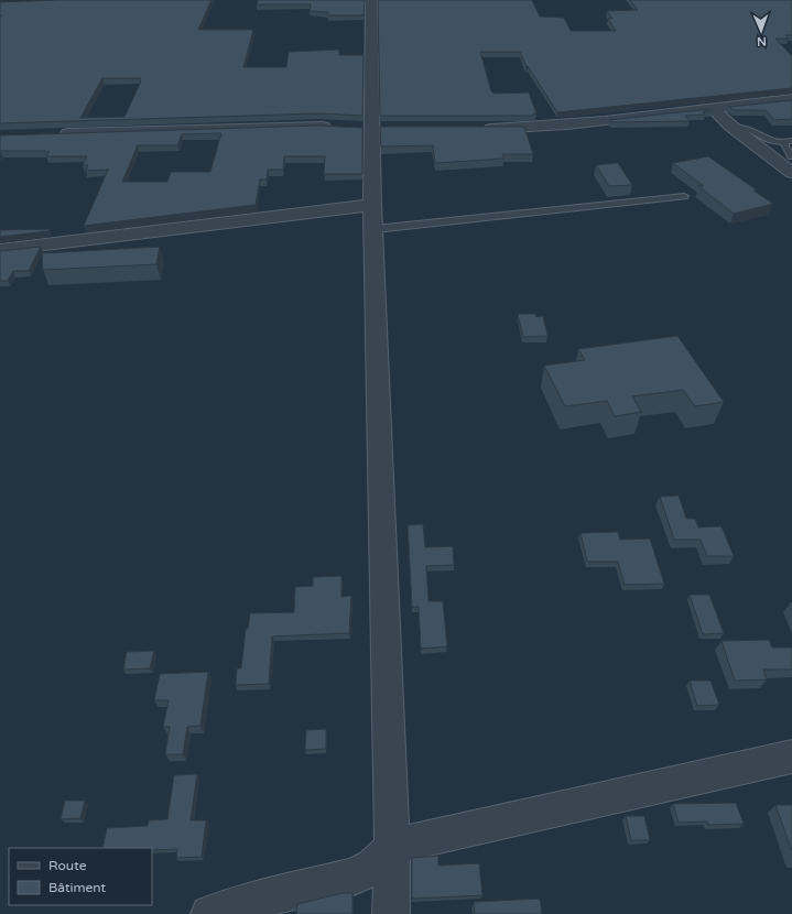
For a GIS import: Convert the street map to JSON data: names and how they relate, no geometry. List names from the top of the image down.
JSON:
{
  "legend": ["Route", "Bâtiment"],
  "north": "bottom"
}
